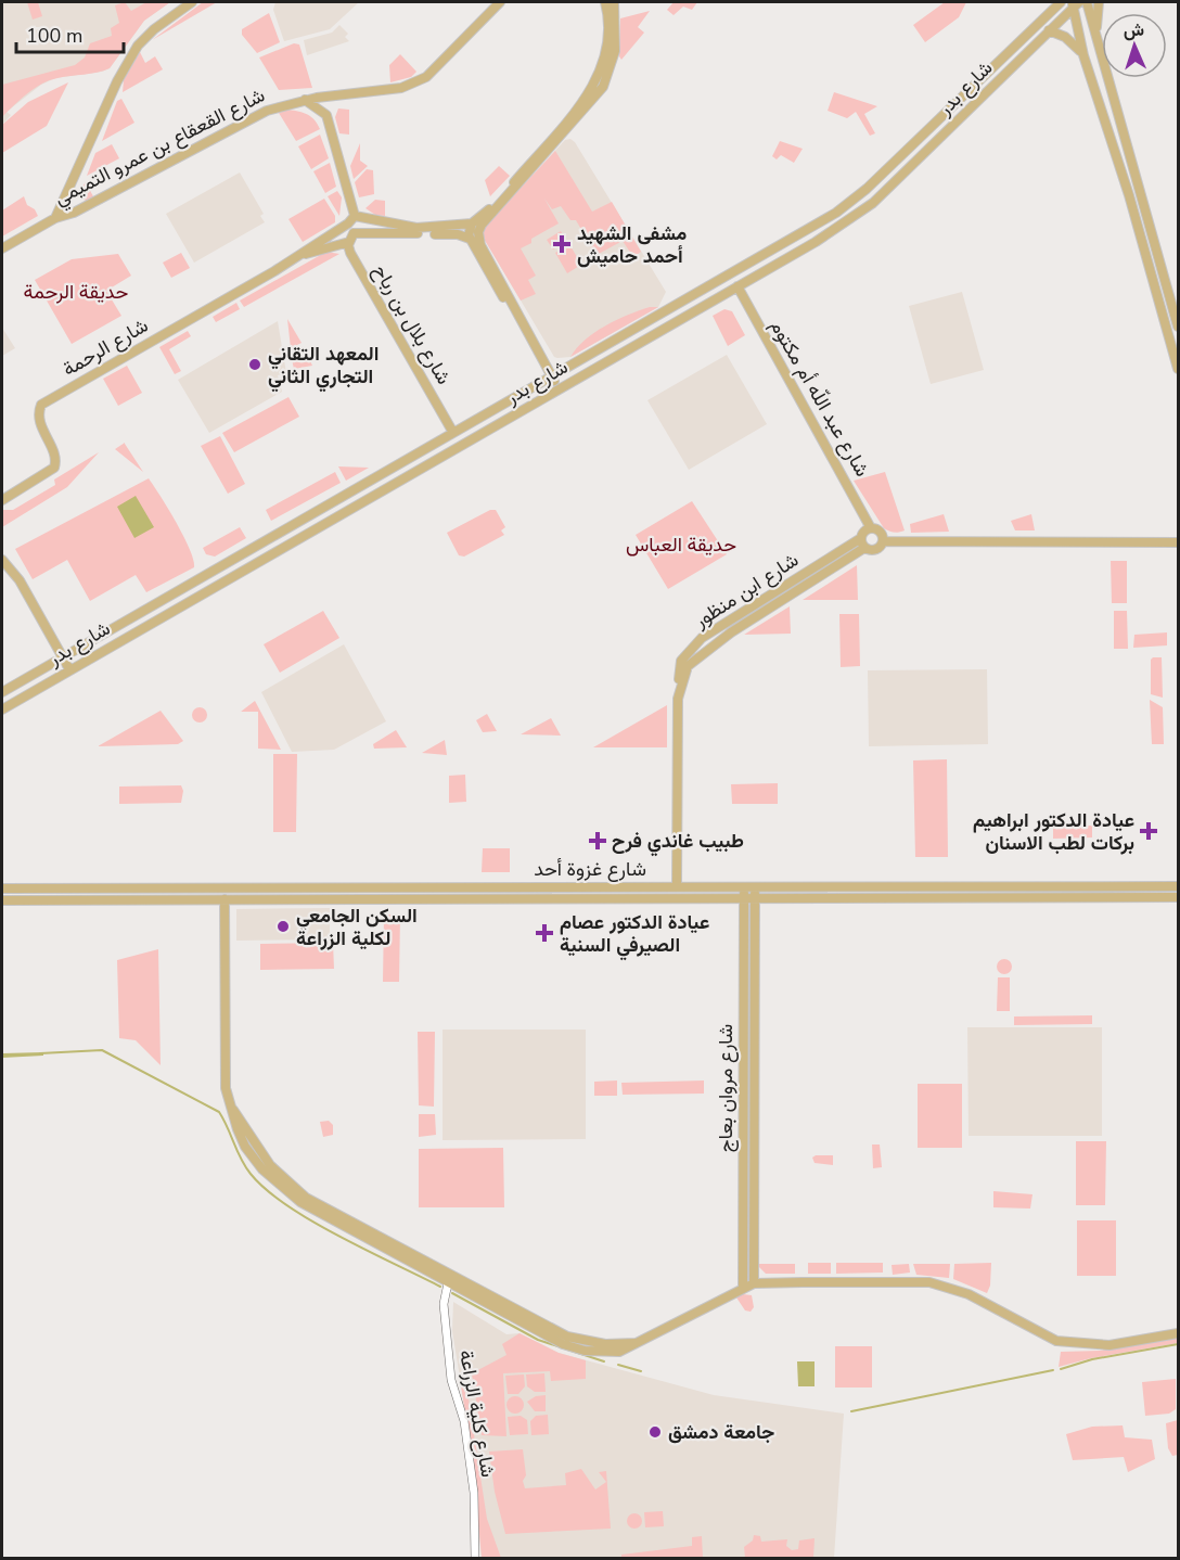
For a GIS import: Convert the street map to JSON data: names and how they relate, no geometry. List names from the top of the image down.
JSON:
{
  "streets": {
    "main road": [
      "شارع بدر",
      "شارع القعقاع بن عمرو التميمي",
      "شارع بلال بن رباح",
      "شارع الرحمة",
      "شارع عبد اللّه أم مكتوم",
      "شارع ابن منظور",
      "شارع غزوة أحد",
      "شارع مروان بعاج"
    ],
    "street": ["شارع كلية الزراعة"]
  },
  "crossings": [
    ["شارع بدر", "شارع بلال بن رباح"],
    ["شارع بدر", "شارع عبد اللّه أم مكتوم"],
    ["شارع بلال بن رباح", "شارع الرحمة"],
    ["شارع عبد اللّه أم مكتوم", "شارع ابن منظور"],
    ["شارع ابن منظور", "شارع غزوة أحد"],
    ["شارع غزوة أحد", "شارع مروان بعاج"]
  ],
  "parks": ["حديقة الرحمة", "حديقة العباس"],
  "places": {
    "health": [
      "مشفى الشهيد أحمد حاميش",
      "عيادة الدكتور ابراهيم بركات لطب الاسنان",
      "طبيب غاندي فرح",
      "عيادة الدكتور عصام الصيرفي السنية"
    ],
    "other": ["المعهد التقاني التجاري الثاني", "السكن الجامعي لكلية الزراعة", "جامعة دمشق"]
  },
  "scale_bar": "100 m",
  "north": "top"
}
